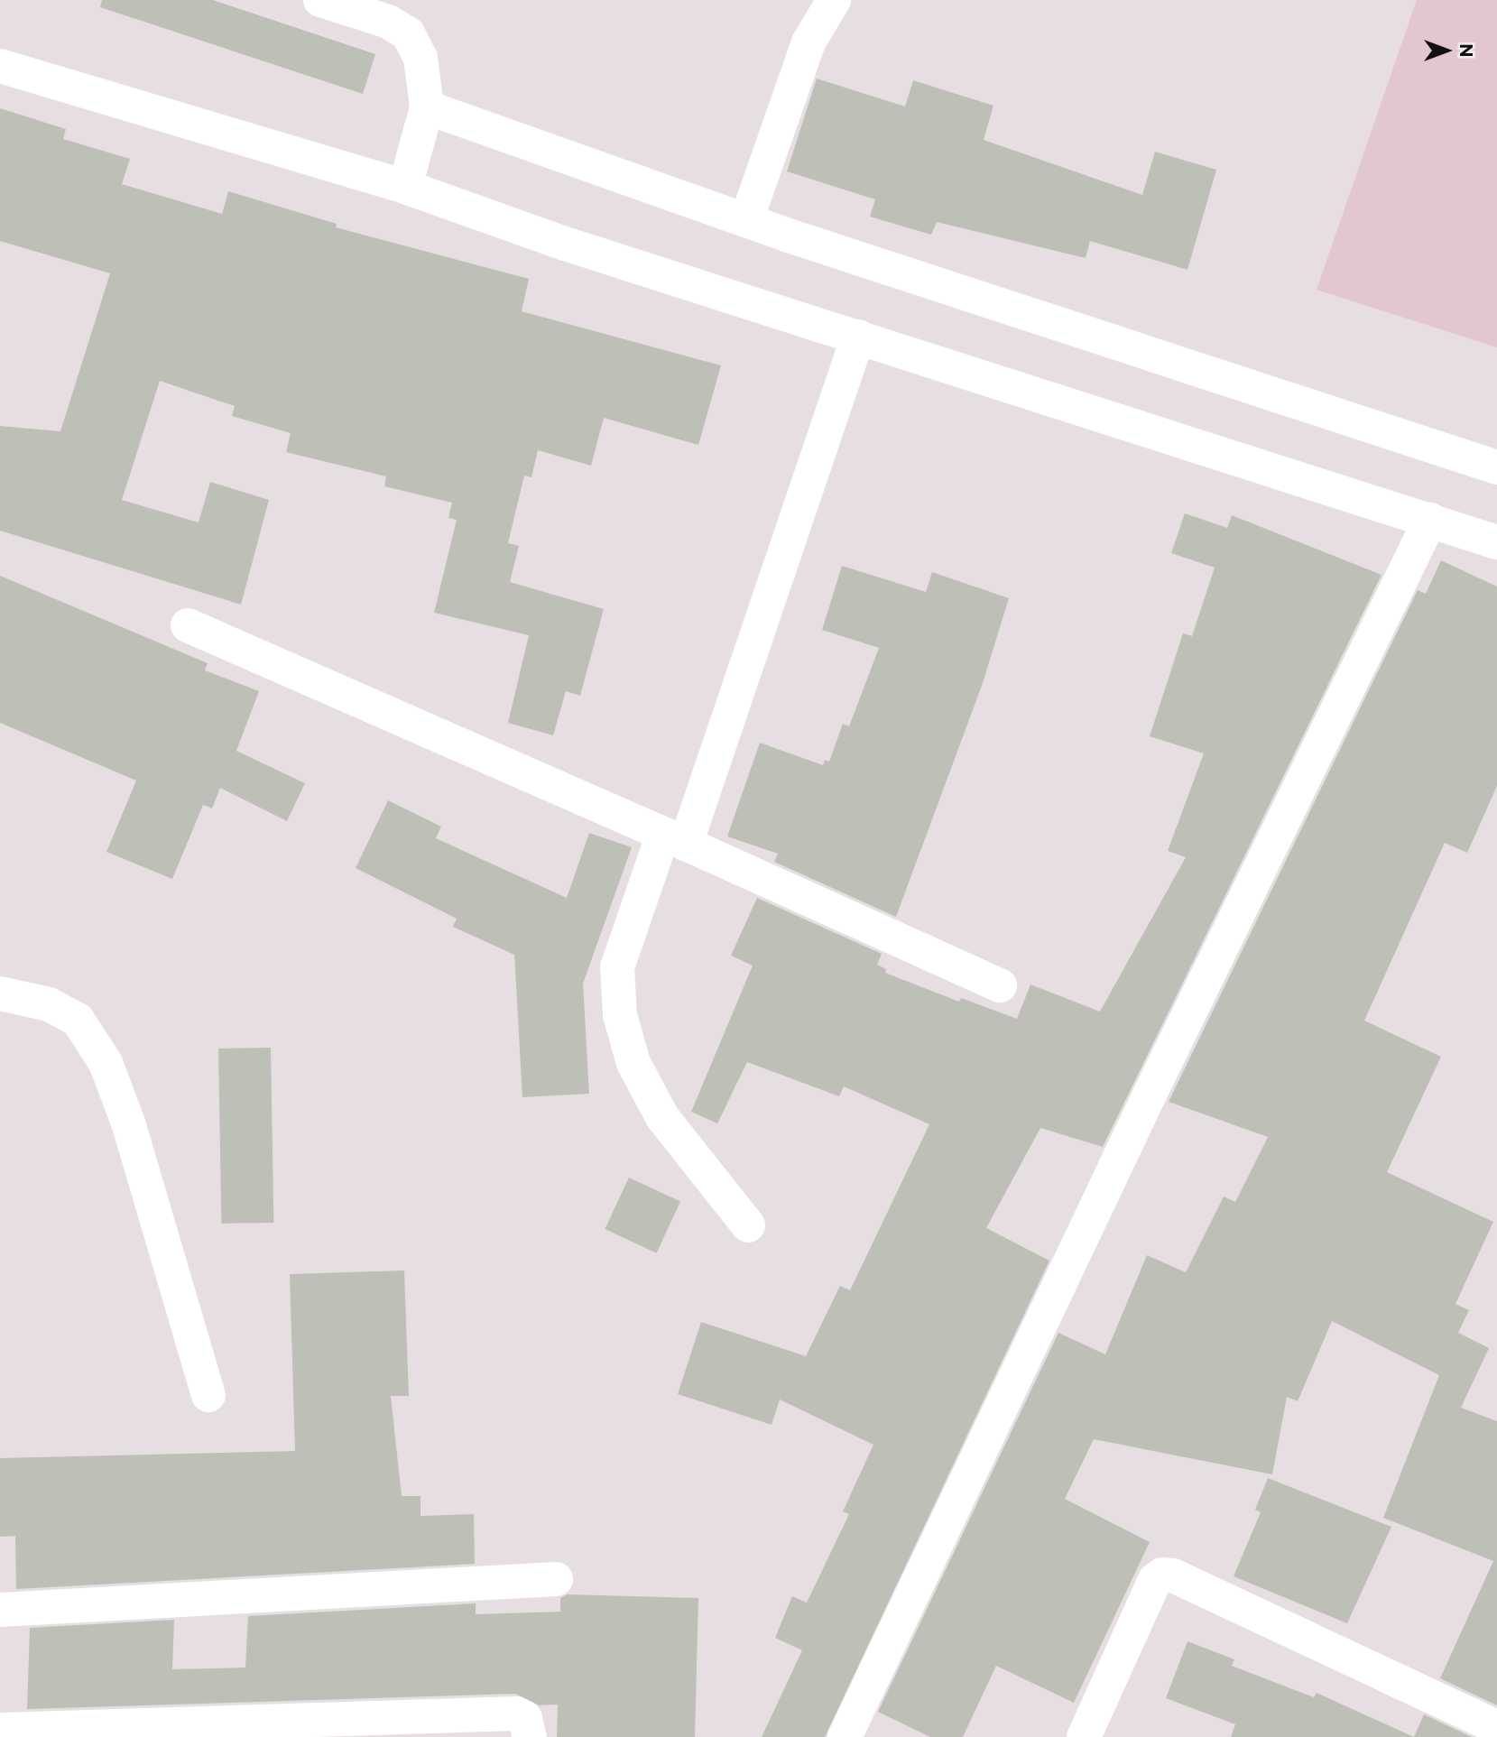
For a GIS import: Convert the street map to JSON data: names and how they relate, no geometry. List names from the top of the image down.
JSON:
{
  "north": "right"
}
